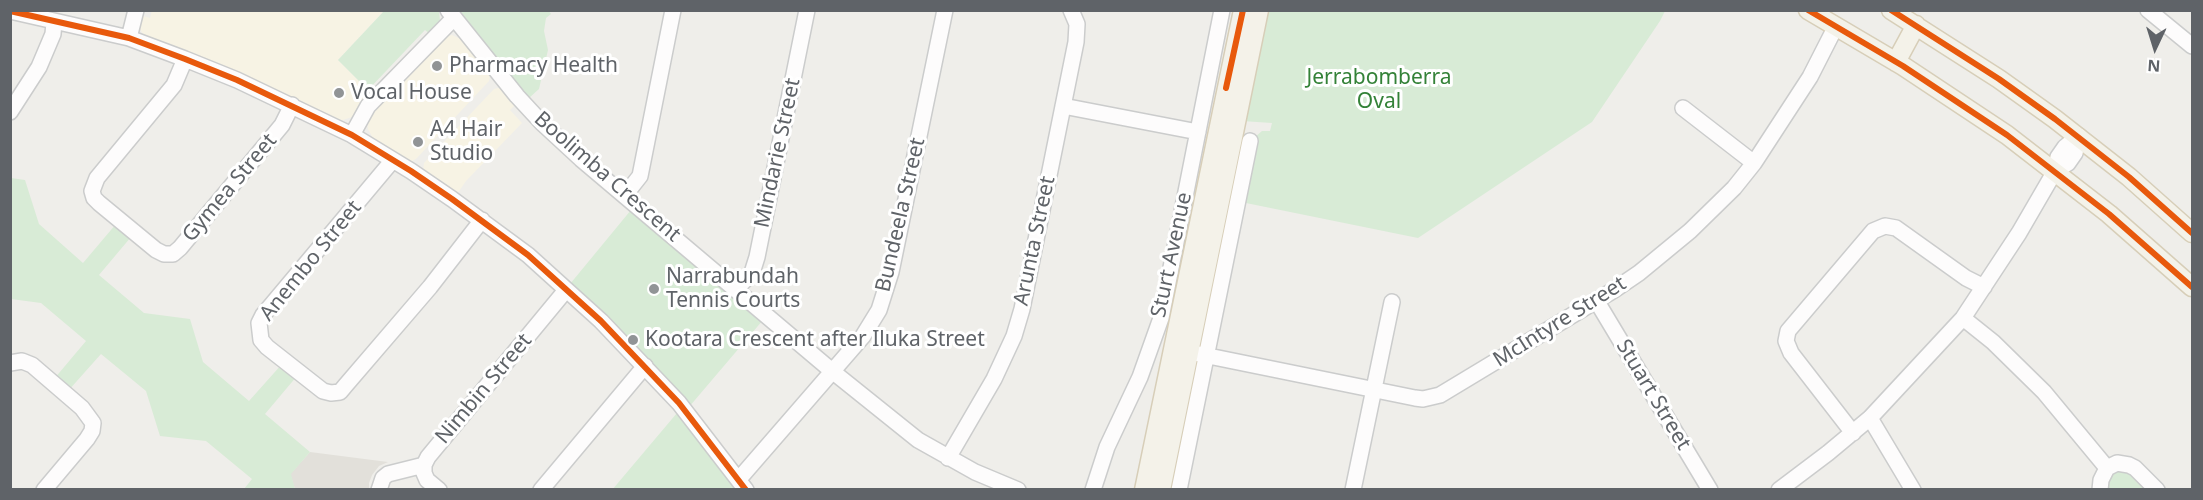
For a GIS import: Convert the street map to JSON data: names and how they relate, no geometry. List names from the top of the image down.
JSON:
{
  "streets": {
    "main road": ["Sturt Avenue"],
    "street": [
      "Mindarie Street",
      "Boolimba Crescent",
      "Gymea Street",
      "Bundeela Street",
      "Arunta Street",
      "Anembo Street",
      "McIntyre Street",
      "Nimbin Street",
      "Stuart Street"
    ]
  },
  "crossings": [
    ["Mindarie Street", "Boolimba Crescent"],
    ["Boolimba Crescent", "Bundeela Street"],
    ["Boolimba Crescent", "Arunta Street"],
    ["Sturt Avenue", "McIntyre Street"],
    ["McIntyre Street", "Stuart Street"]
  ],
  "parks": ["Jerrabomberra Oval"],
  "places": [
    "Pharmacy Health",
    "Vocal House",
    "A4 Hair Studio",
    "Narrabundah Tennis Courts",
    "Kootara Crescent after Iluka Street"
  ],
  "north": "bottom"
}
